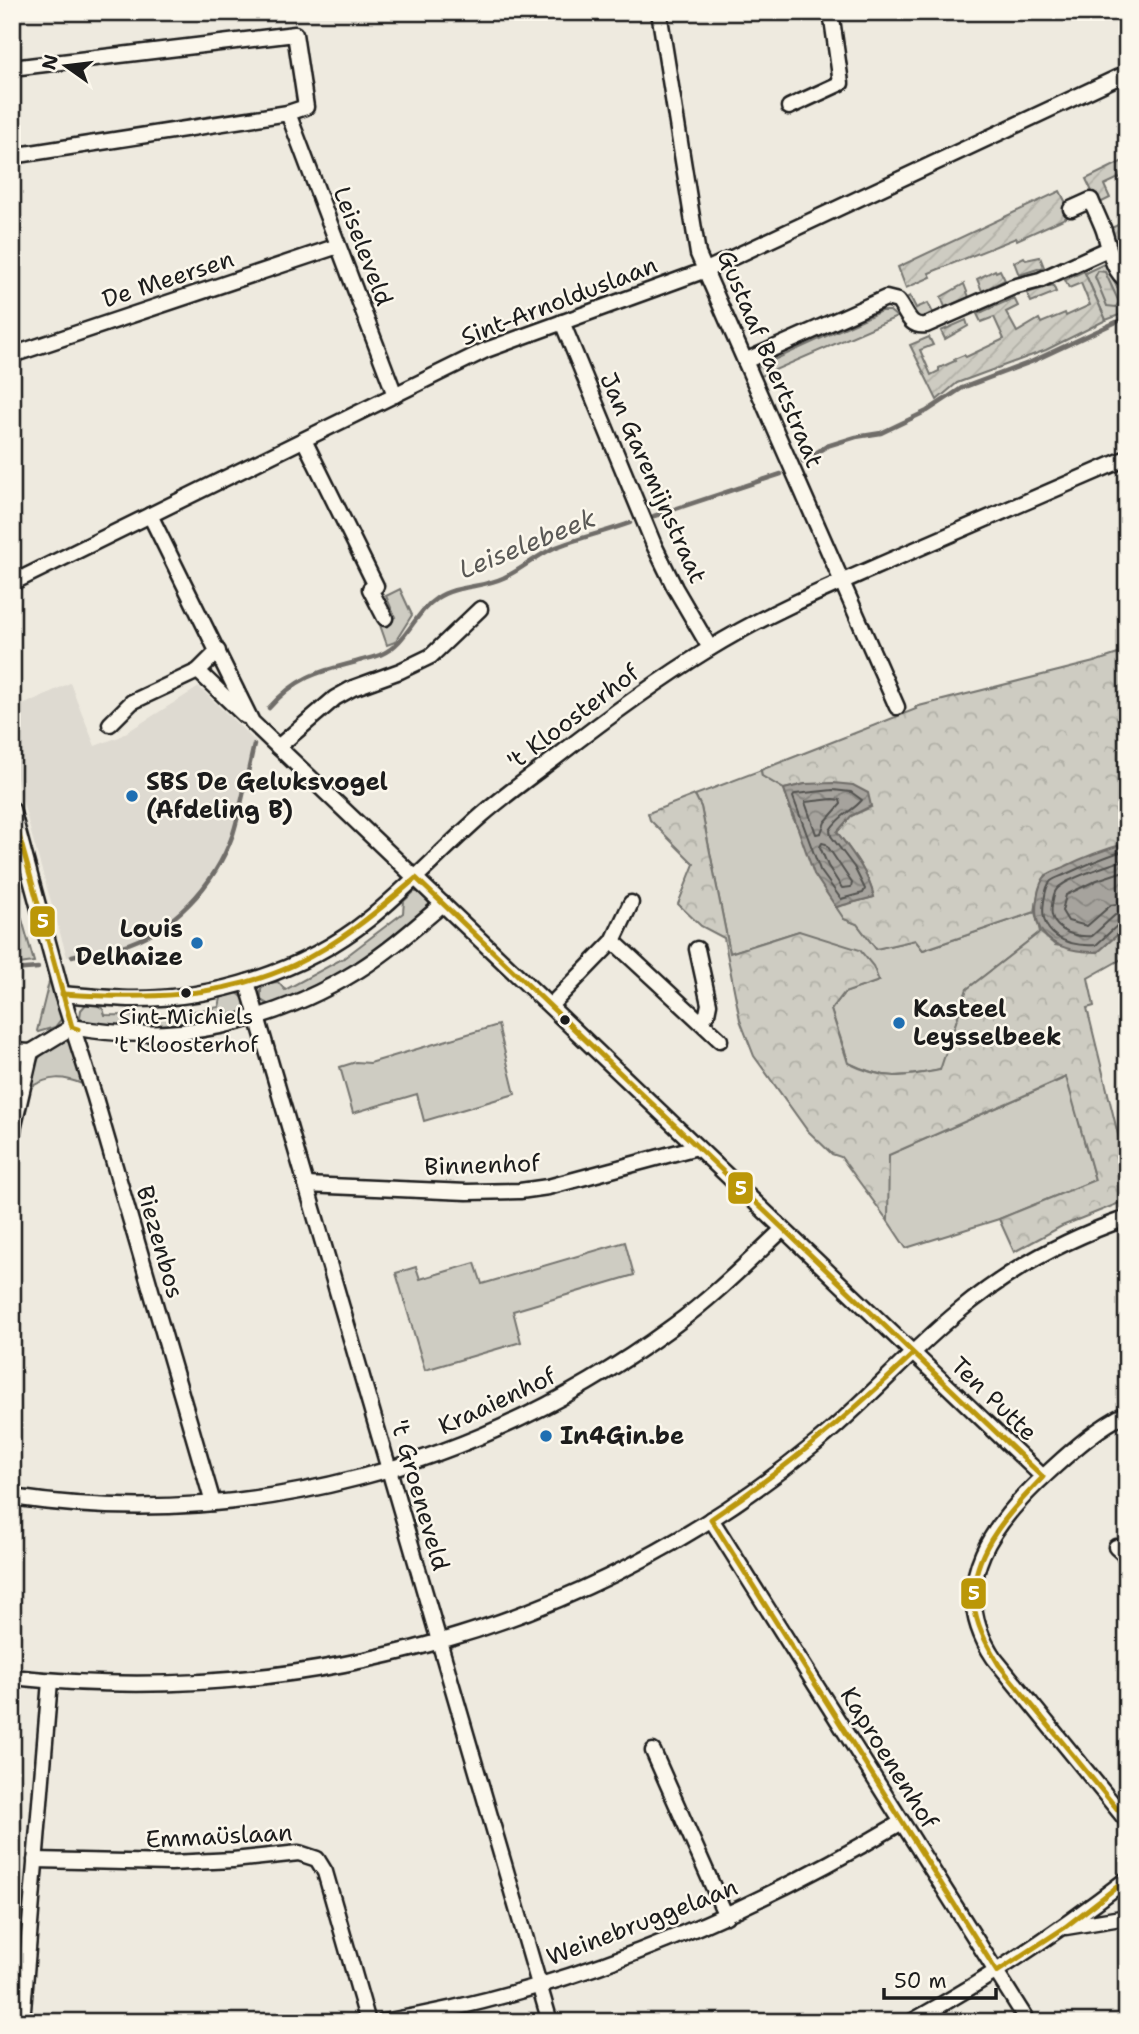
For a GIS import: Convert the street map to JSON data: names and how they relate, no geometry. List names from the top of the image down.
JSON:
{
  "streets": {
    "street": [
      "Leiseleveld",
      "De Meersen",
      "Sint-Arnolduslaan",
      "Gustaaf Baertstraat",
      "Jan Garemijnstraat",
      "'t Kloosterhof",
      "Binnenhof",
      "Biezenbos",
      "Ten Putte",
      "Kraaienhof",
      "'t Groeneveld",
      "Kaproenenhof",
      "Emmaüslaan",
      "Weinebruggelaan"
    ]
  },
  "crossings": [
    ["Leiseleveld", "De Meersen"],
    ["Leiseleveld", "Sint-Arnolduslaan"],
    ["Sint-Arnolduslaan", "Gustaaf Baertstraat"],
    ["Sint-Arnolduslaan", "Jan Garemijnstraat"],
    ["Gustaaf Baertstraat", "'t Kloosterhof"],
    ["Jan Garemijnstraat", "'t Kloosterhof"],
    ["'t Kloosterhof", "Biezenbos"],
    ["'t Kloosterhof", "Ten Putte"],
    ["'t Kloosterhof", "'t Groeneveld"],
    ["Binnenhof", "Ten Putte"],
    ["Binnenhof", "'t Groeneveld"],
    ["Biezenbos", "Kraaienhof"],
    ["Ten Putte", "Kraaienhof"],
    ["Kraaienhof", "'t Groeneveld"],
    ["'t Groeneveld", "Weinebruggelaan"],
    ["Kaproenenhof", "Weinebruggelaan"]
  ],
  "water": ["Leiselebeek"],
  "places": [
    "SBS De Geluksvogel (Afdeling B)",
    "Louis Delhaize",
    "Sint-Michiels 't Kloosterhof",
    "Kasteel Leysselbeek",
    "In4Gin.be"
  ],
  "lines": ["transit line 5"],
  "scale_bar": "50 m",
  "north": "left"
}
